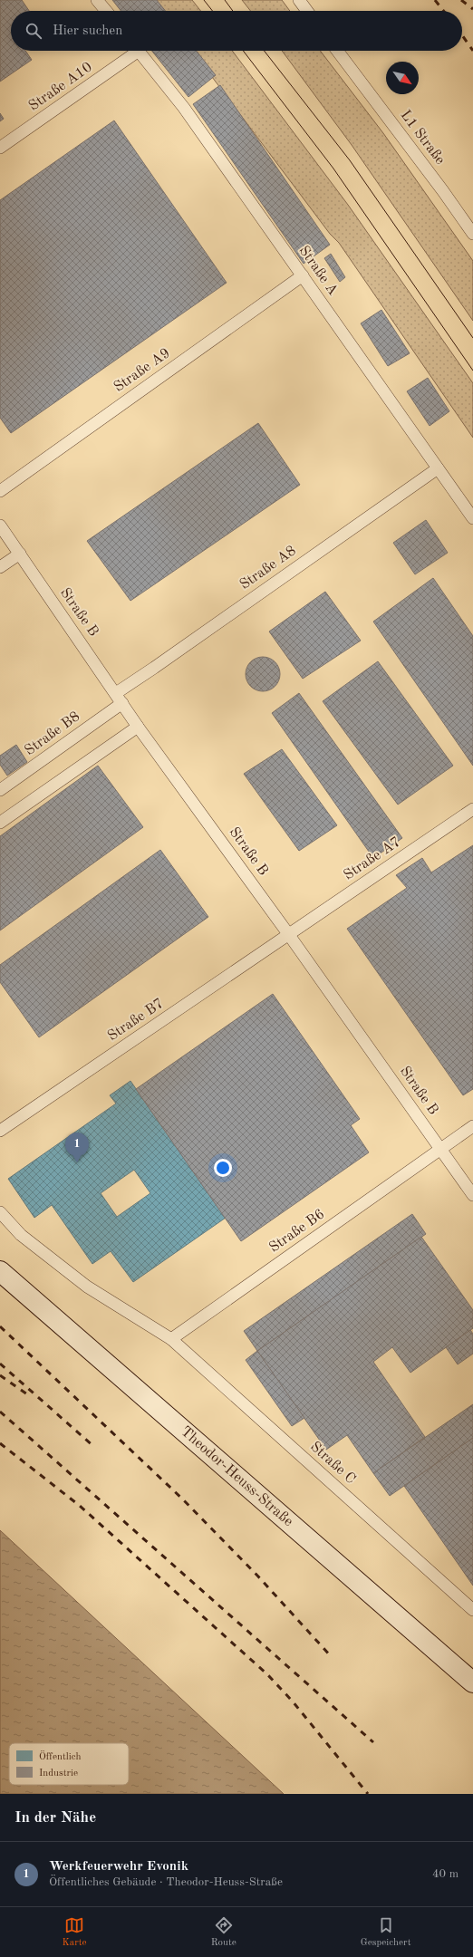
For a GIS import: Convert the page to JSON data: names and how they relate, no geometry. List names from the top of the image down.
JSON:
{
  "streets": {
    "main road": ["Theodor-Heuss-Straße"],
    "lane": [
      "Straße A10",
      "L1 Straße",
      "Straße A",
      "Straße A9",
      "Straße A8",
      "Straße B",
      "Straße B8",
      "Straße A7",
      "Straße B7",
      "Straße B6",
      "Straße C"
    ]
  },
  "crossings": [
    ["Straße A", "Straße A9"],
    ["Straße A", "Straße A8"],
    ["Straße A8", "Straße B"],
    ["Straße A8", "Straße B8"],
    ["Straße B", "Straße B8"],
    ["Straße B", "Straße A7"],
    ["Straße B", "Straße B7"],
    ["Straße B", "Straße B6"],
    ["Straße A7", "Straße B7"],
    ["Straße B6", "Straße C"]
  ],
  "legend": ["Öffentlich", "Industrie"],
  "north": "bottom right",
  "page": {
    "search": "Hier suchen",
    "pins": "1",
    "heading": "In der Nähe",
    "list": [
      {
        "mark": "1",
        "name": "Werkfeuerwehr Evonik",
        "note": "Öffentliches Gebäude · Theodor-Heuss-Straße",
        "value": "40 m"
      }
    ],
    "nav": ["Karte", "Route", "Gespeichert"]
  }
}
